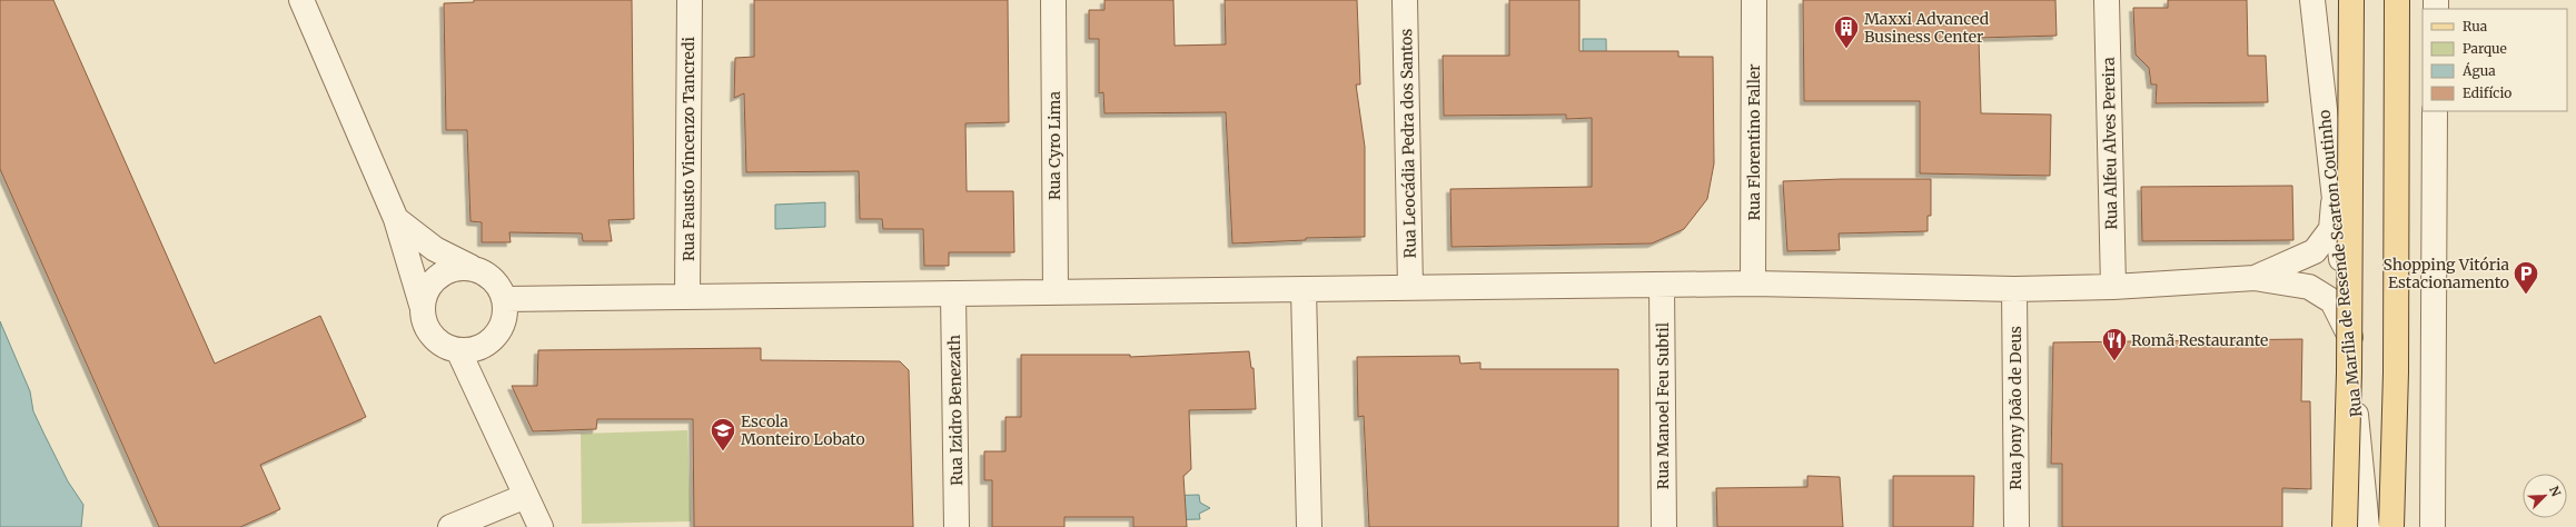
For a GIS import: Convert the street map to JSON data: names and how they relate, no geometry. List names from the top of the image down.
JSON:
{
  "streets": {
    "street": [
      "Rua Florentino Faller",
      "Rua Leocádia Pedra dos Santos",
      "Rua Alfeu Alves Pereira",
      "Rua Cyro Lima",
      "Rua Fausto Vincenzo Tancredi",
      "Rua Marília de Resende Scarton Coutinho",
      "Rua Manoel Feu Subtil",
      "Rua Jony João de Deus",
      "Rua Izidro Benezath"
    ]
  },
  "places": {
    "building": ["Maxxi Advanced Business Center"],
    "parking": ["Shopping Vitória Estacionamento"],
    "restaurant": ["Romã Restaurante"],
    "school or university": ["Escola Monteiro Lobato"]
  },
  "legend": [
    "Rua",
    "Parque",
    "Água",
    "Edifício"
  ],
  "north": "top right"
}
